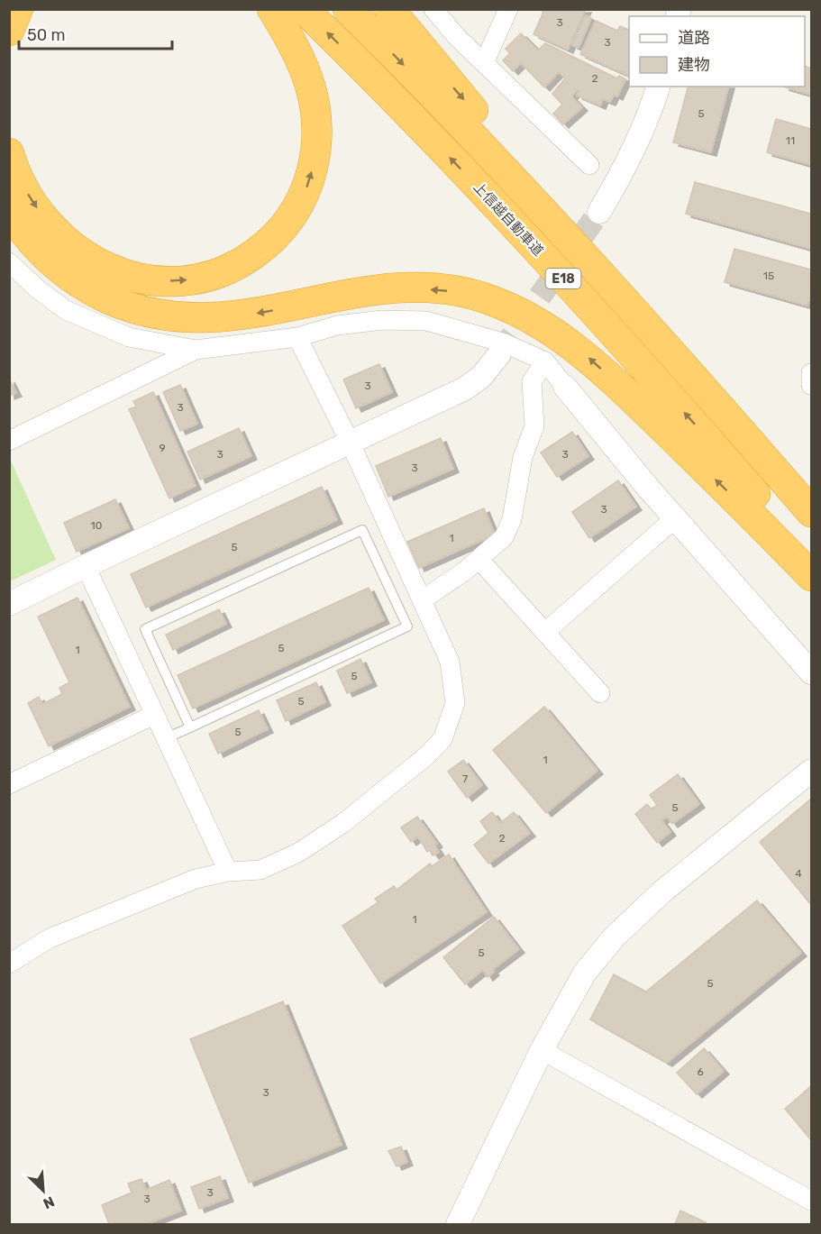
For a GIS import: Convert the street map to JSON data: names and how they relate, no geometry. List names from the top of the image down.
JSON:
{
  "streets": {
    "highway": ["上信越自動車道", "E18"]
  },
  "house_numbers": [
    "3",
    "3",
    "2",
    "5",
    "11",
    "15",
    "3",
    "3",
    "9",
    "3",
    "3",
    "3",
    "3",
    "10",
    "1",
    "5",
    "5",
    "1",
    "5",
    "5",
    "5",
    "1",
    "7",
    "5",
    "2",
    "4",
    "1",
    "5",
    "5",
    "6",
    "3",
    "3",
    "3"
  ],
  "legend": ["道路", "建物"],
  "scale_bar": "50 m",
  "north": "bottom right"
}
